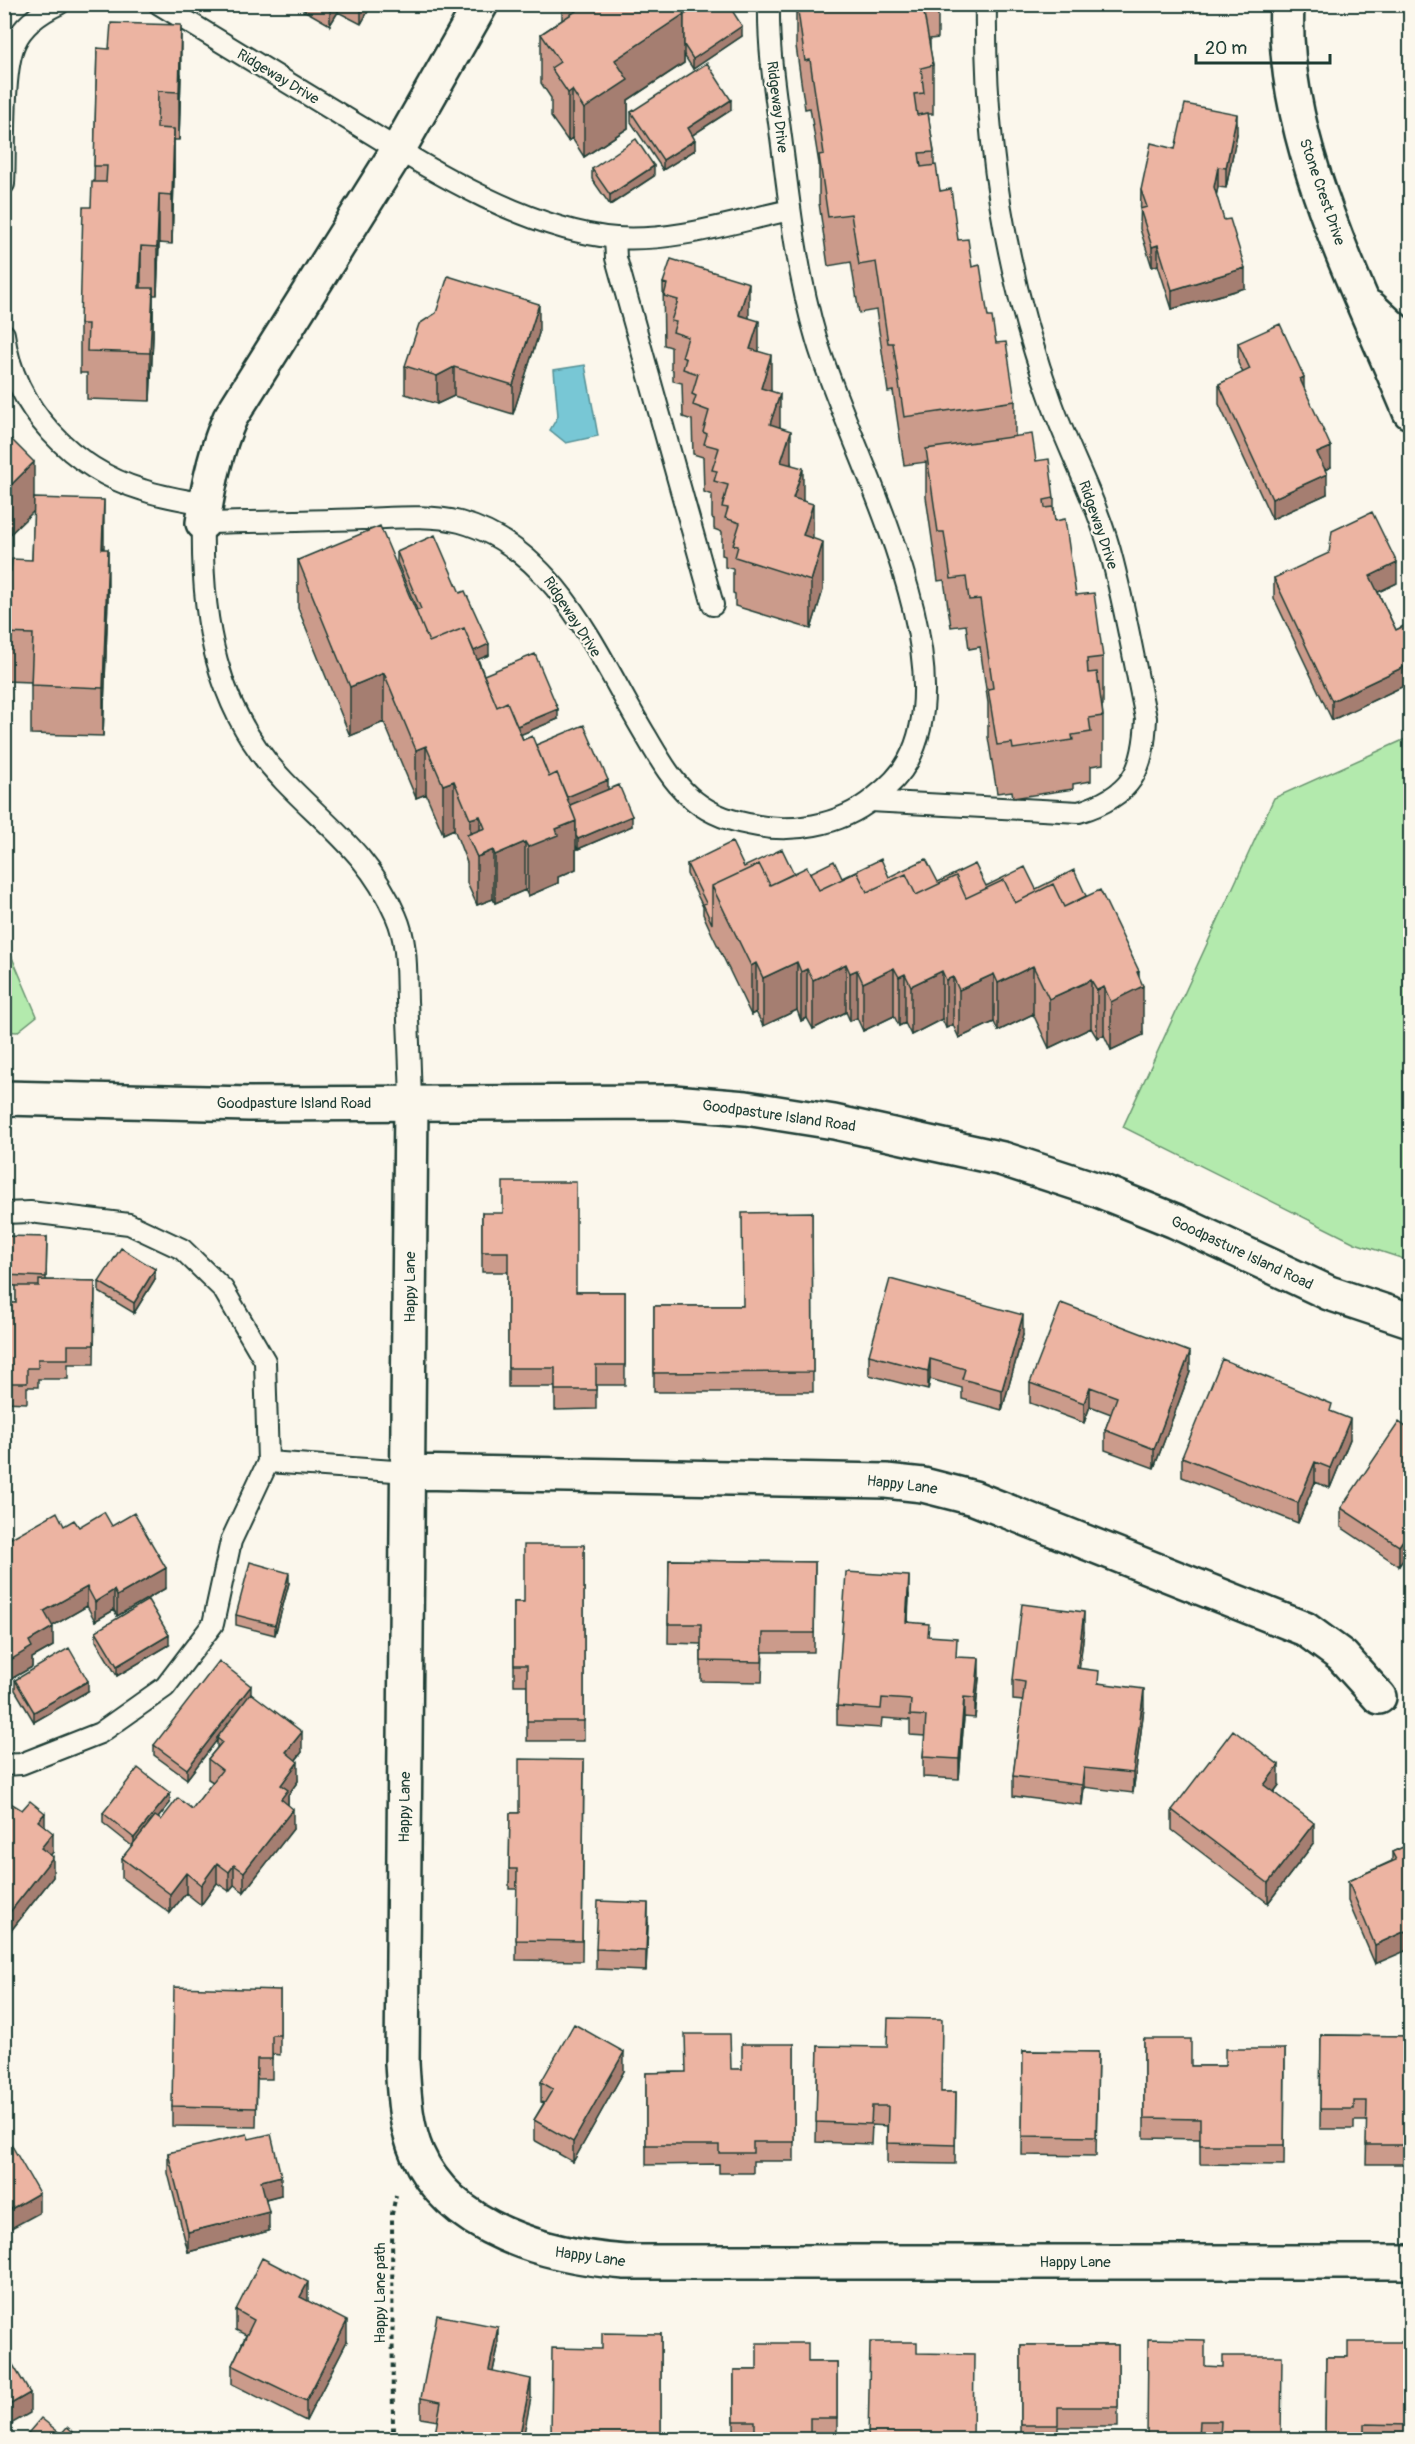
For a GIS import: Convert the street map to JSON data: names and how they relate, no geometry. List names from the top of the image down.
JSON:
{
  "streets": {
    "street": ["Stone Crest Drive", "Goodpasture Island Road", "Happy Lane"],
    "lane": ["Ridgeway Drive"],
    "path": ["Happy Lane path"]
  },
  "crossings": [
    ["Goodpasture Island Road", "Happy Lane"],
    ["Happy Lane", "Happy Lane path"]
  ],
  "scale_bar": "20 m"
}
